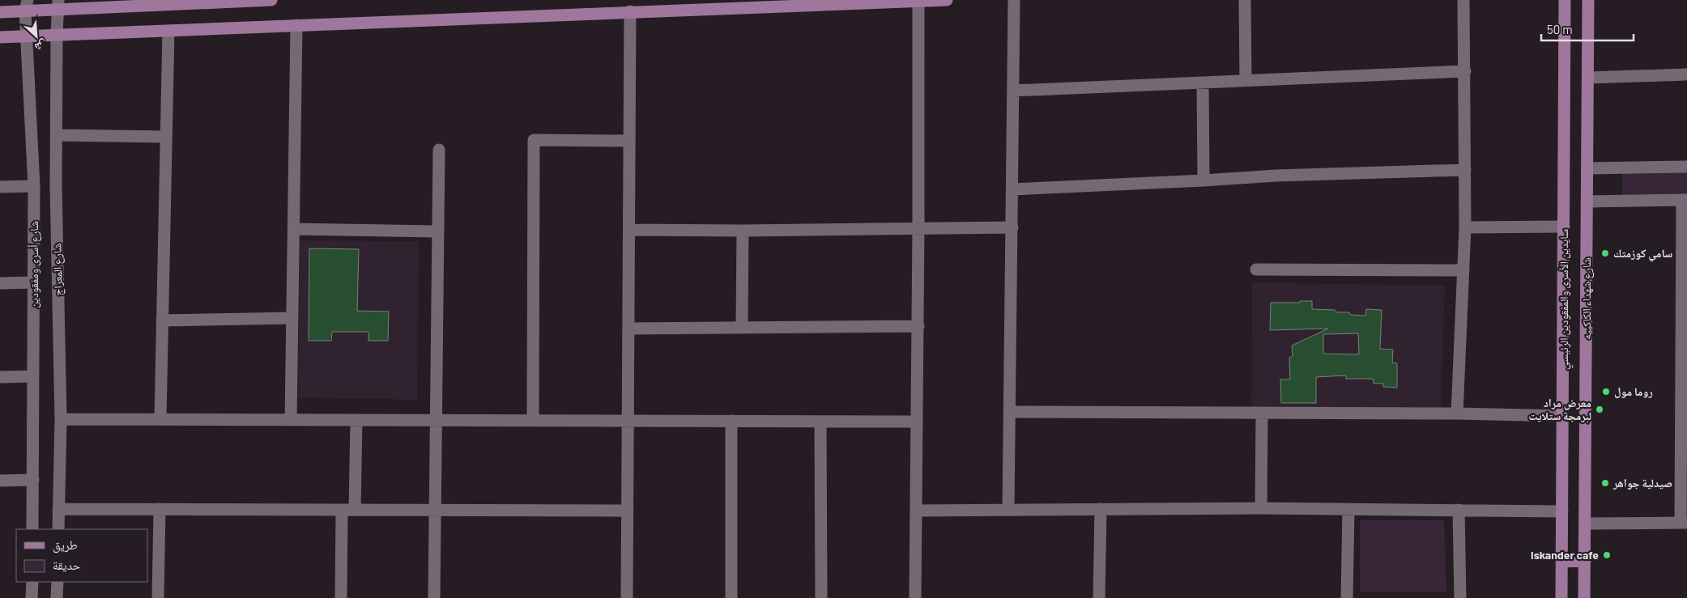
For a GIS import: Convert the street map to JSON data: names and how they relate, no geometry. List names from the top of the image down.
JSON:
{
  "streets": {
    "main road": ["شارع شهداء الكاكييه", "سايدين الأسرى والمفقودين الرئيسي"],
    "street": ["شارع أسرى ومفقودين", "شارع المعراج"]
  },
  "places": [
    "سامي كوزمتك",
    "روما مول",
    "معرض مراد لبرمجة ستلايت",
    "صيدلية جواهر",
    "Iskander cafe"
  ],
  "legend": ["طريق", "حديقة"],
  "scale_bar": "50 m",
  "north": "bottom right"
}
